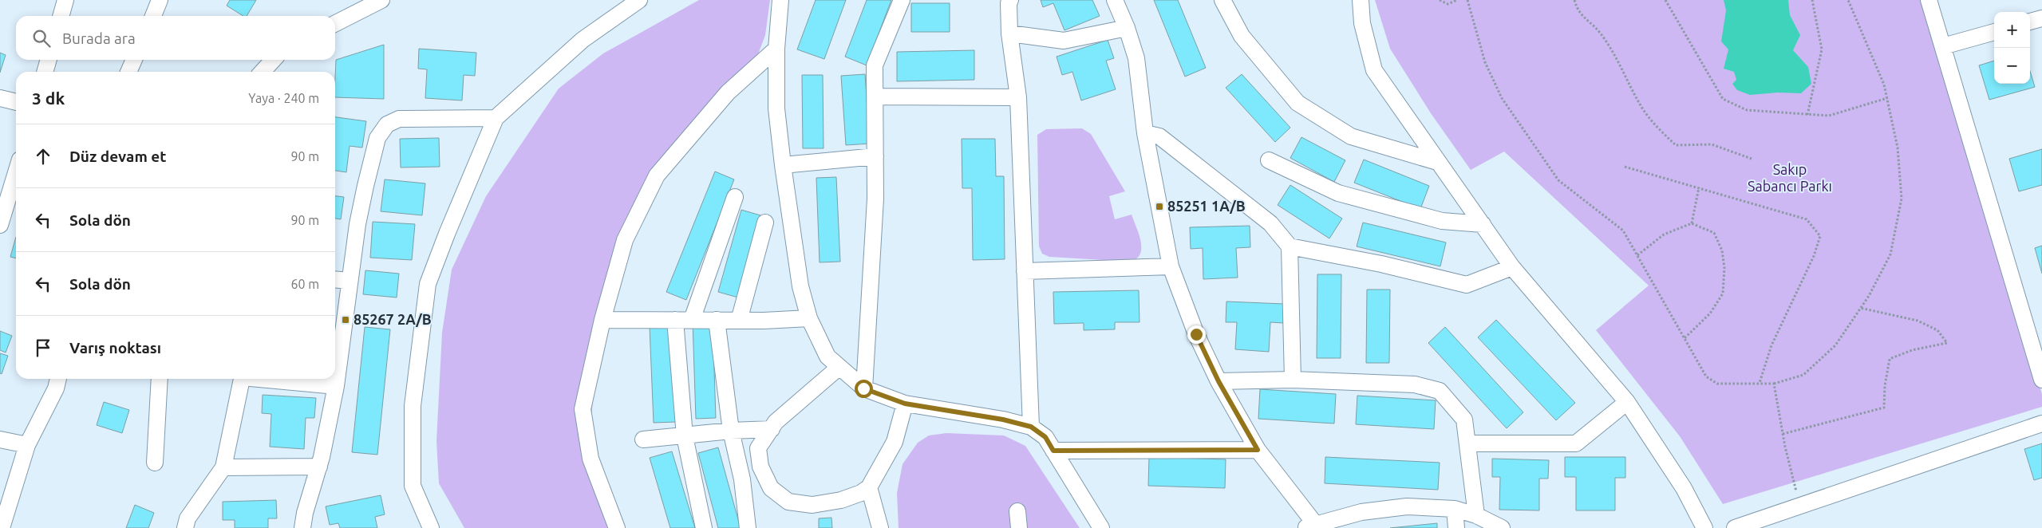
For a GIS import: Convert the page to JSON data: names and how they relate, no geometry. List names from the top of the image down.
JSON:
{
  "parks": ["Sakıp Sabancı Parkı"],
  "places": {
    "transit": ["85251 1A/B", "85267 2A/B"]
  },
  "page": {
    "map_buttons": ["+", "−"],
    "search": "Burada ara",
    "heading": ["3 dk", "Yaya · 240 m"],
    "list": [
      ["Düz devam et", "90 m"],
      ["Sola dön", "90 m"],
      ["Sola dön", "60 m"],
      "Varış noktası"
    ]
  }
}
